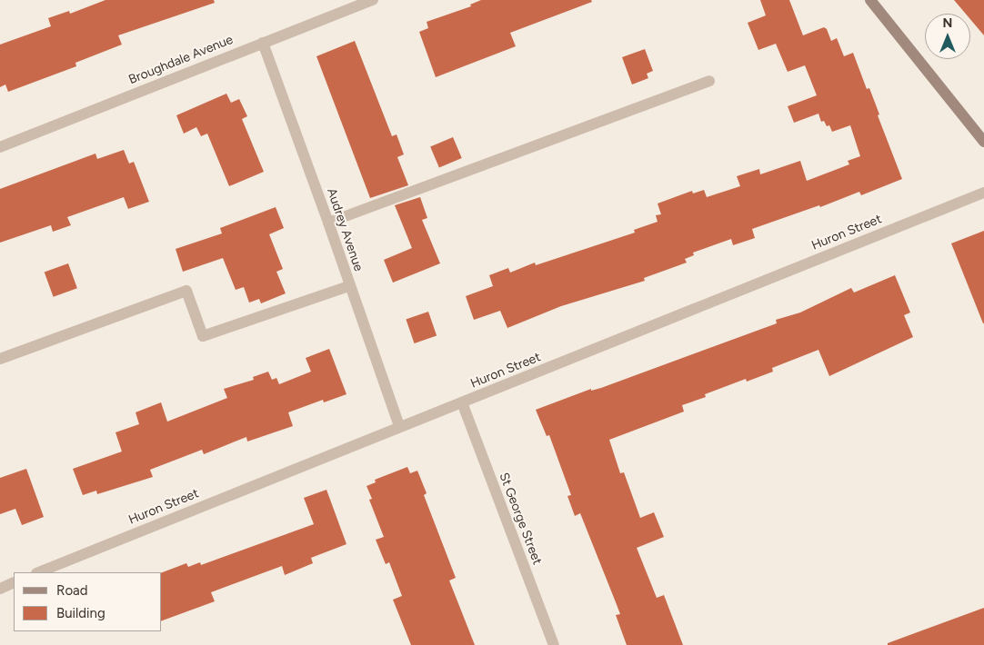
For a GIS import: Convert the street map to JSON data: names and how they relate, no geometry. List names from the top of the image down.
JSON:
{
  "streets": {
    "street": [
      "Broughdale Avenue",
      "Audrey Avenue",
      "Huron Street",
      "St George Street"
    ]
  },
  "crossings": [
    ["Broughdale Avenue", "Audrey Avenue"],
    ["Audrey Avenue", "Huron Street"],
    ["Huron Street", "St George Street"]
  ],
  "legend": ["Road", "Building"],
  "north": "top"
}
